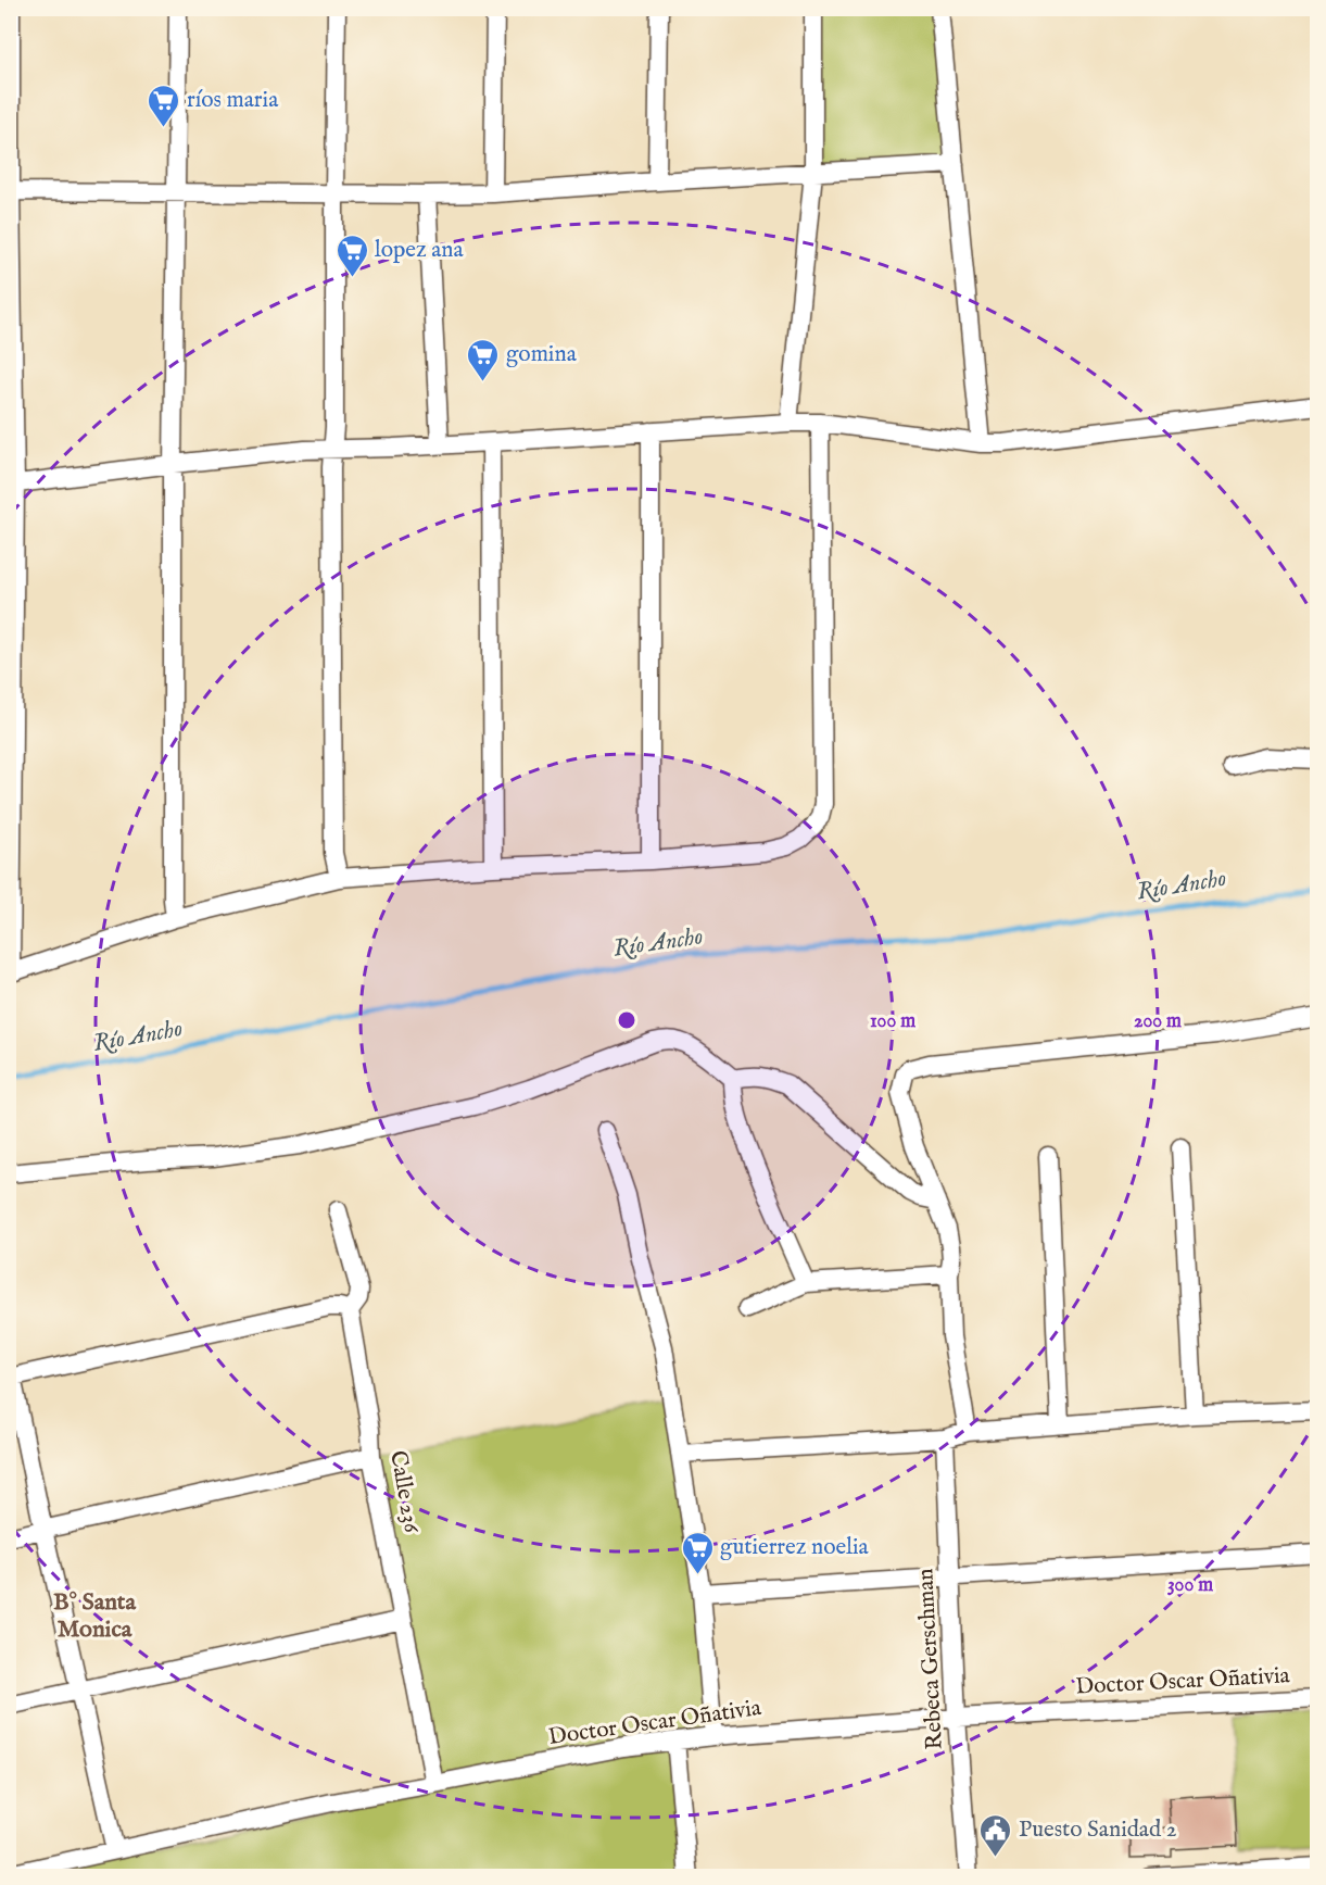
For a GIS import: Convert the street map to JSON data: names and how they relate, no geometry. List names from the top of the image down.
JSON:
{
  "streets": {
    "street": ["Calle 236", "Rebeca Gerschman", "Doctor Oscar Oñativia"]
  },
  "crossings": [
    ["Calle 236", "Doctor Oscar Oñativia"],
    ["Rebeca Gerschman", "Doctor Oscar Oñativia"]
  ],
  "districts": ["B° Santa Monica"],
  "water": ["Río Ancho"],
  "places": {
    "supermarket": [
      "ríos maria",
      "lopez ana",
      "gomina",
      "gutierrez noelia"
    ],
    "public building": ["Puesto Sanidad 2"]
  },
  "rings": ["100 m", "200 m", "300 m"]
}
